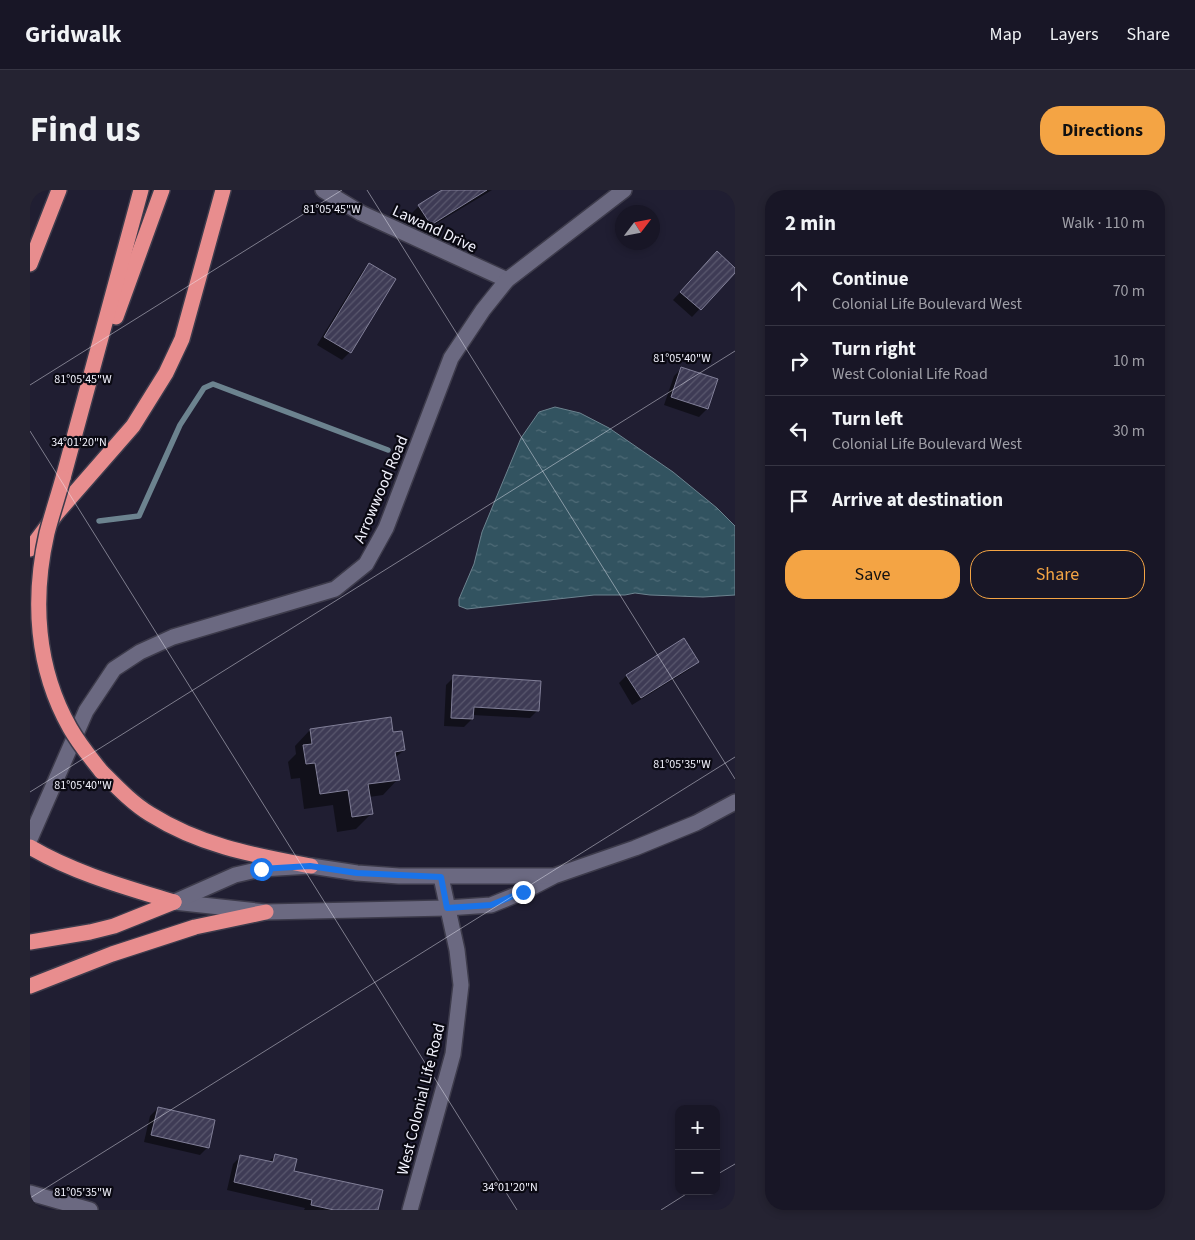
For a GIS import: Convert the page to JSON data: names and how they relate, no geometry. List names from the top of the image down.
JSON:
{
  "streets": {
    "street": ["Lawand Drive", "Arrowwood Road", "West Colonial Life Road"]
  },
  "crossings": [
    ["Lawand Drive", "Arrowwood Road"]
  ],
  "north": "top right",
  "page": {
    "header": "Gridwalk",
    "nav": ["Map", "Layers", "Share"],
    "title": "Find us",
    "buttons": [
      "Directions",
      ["Save", "Share"]
    ],
    "heading": ["2 min", "Walk · 110 m"],
    "list": [
      ["Continue", "Colonial Life Boulevard West", "70 m"],
      ["Turn right", "West Colonial Life Road", "10 m"],
      ["Turn left", "Colonial Life Boulevard West", "30 m"],
      "Arrive at destination"
    ],
    "map_buttons": ["+", "−"]
  },
  "coordinates": [
    "81°05'45\"W",
    "81°05'40\"W",
    "34°01'20\"N",
    "81°05'35\"W"
  ]
}
